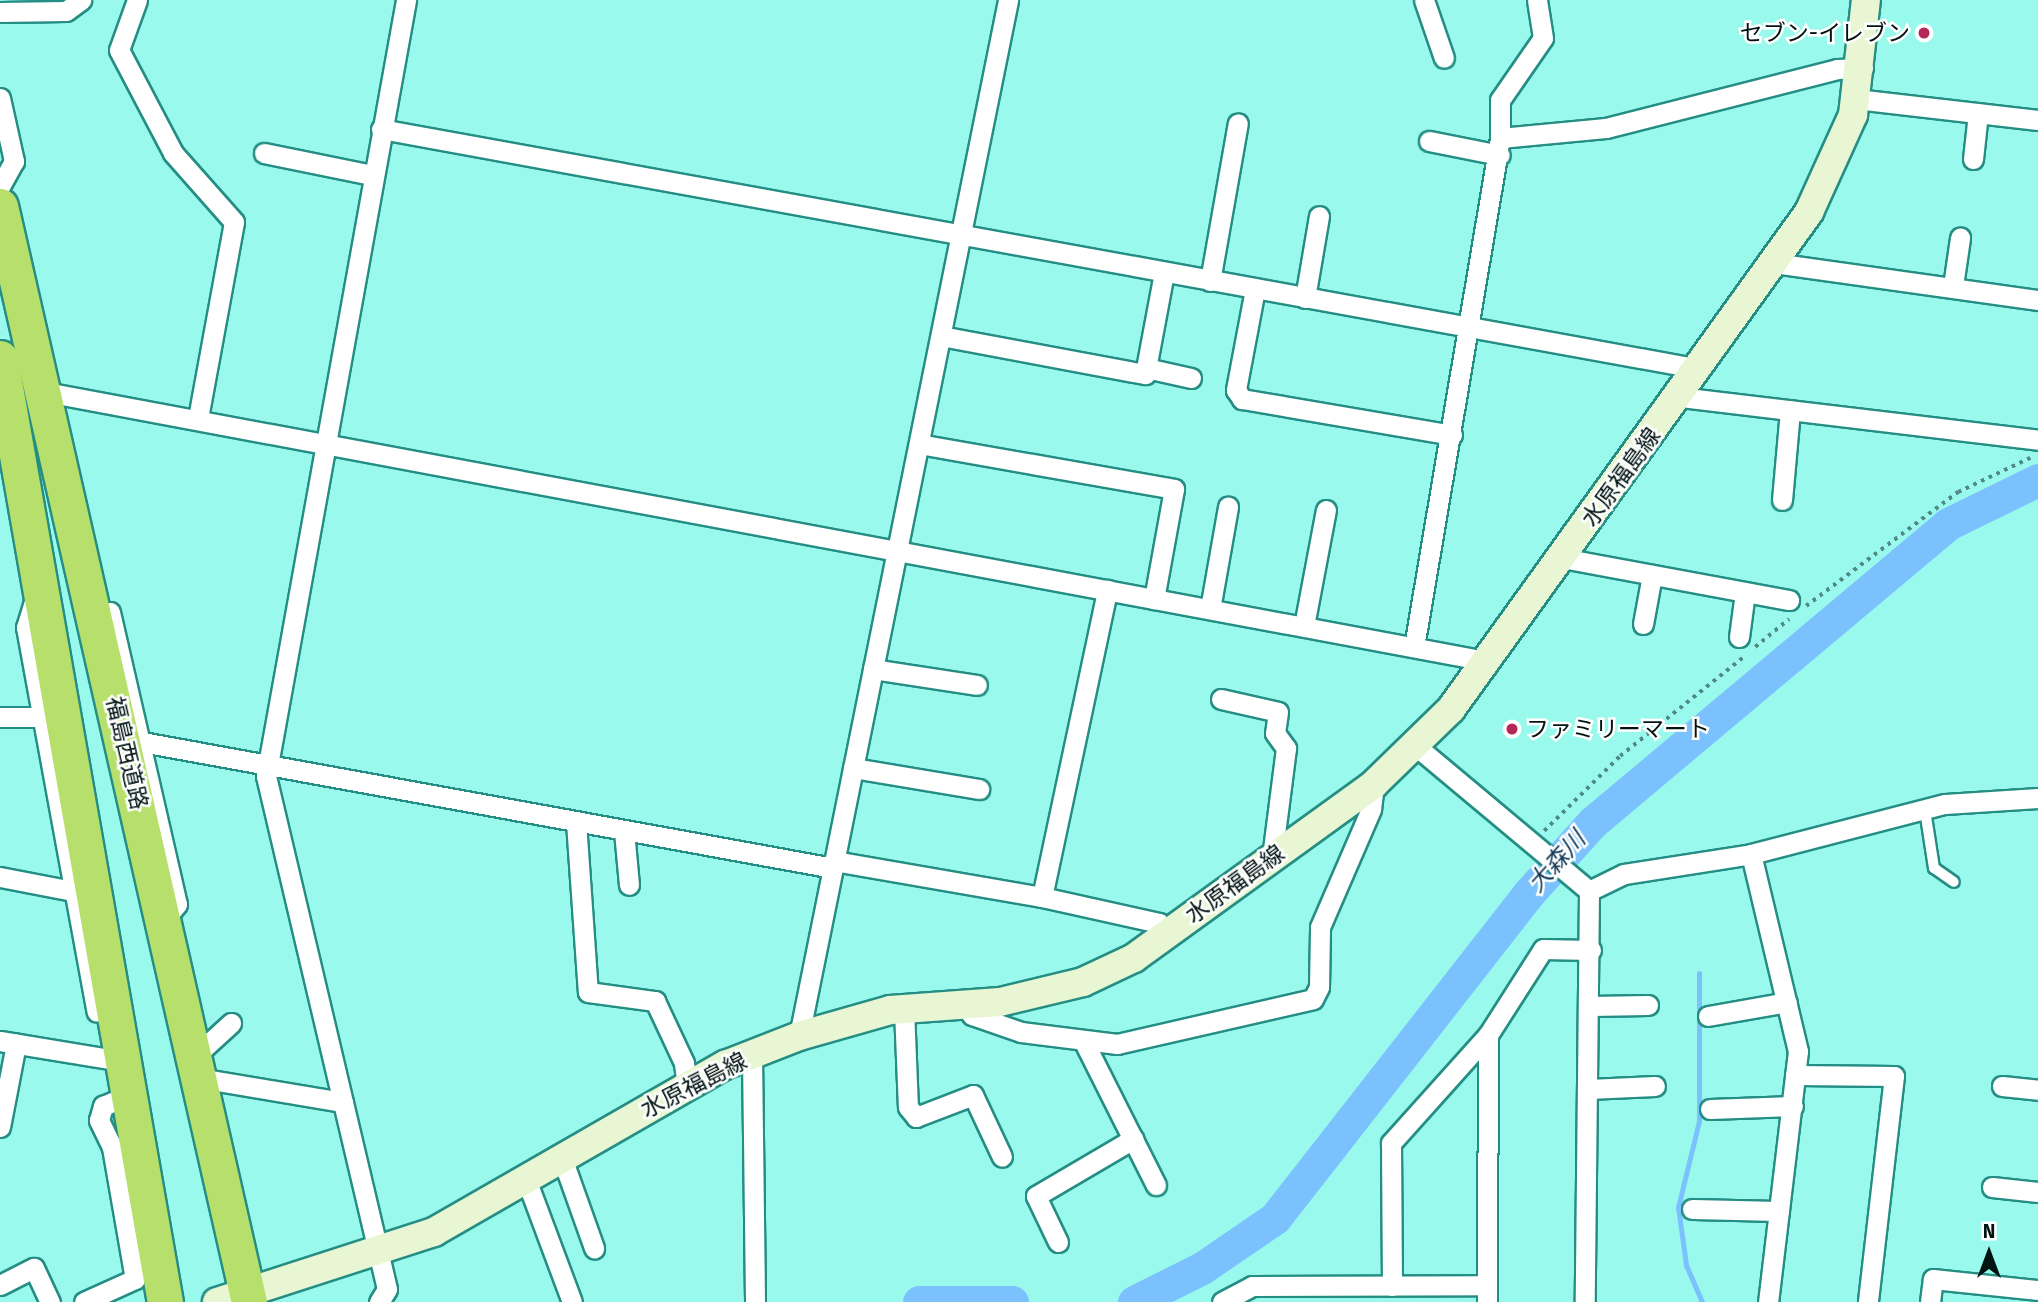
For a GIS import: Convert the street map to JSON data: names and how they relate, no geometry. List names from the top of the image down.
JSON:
{
  "streets": {
    "highway": ["福島西道路"],
    "main road": ["水原福島線"]
  },
  "crossings": [
    ["水原福島線", "福島西道路"]
  ],
  "water": ["大森川"],
  "places": ["セブン-イレブン", "ファミリーマート"],
  "north": "top"
}
